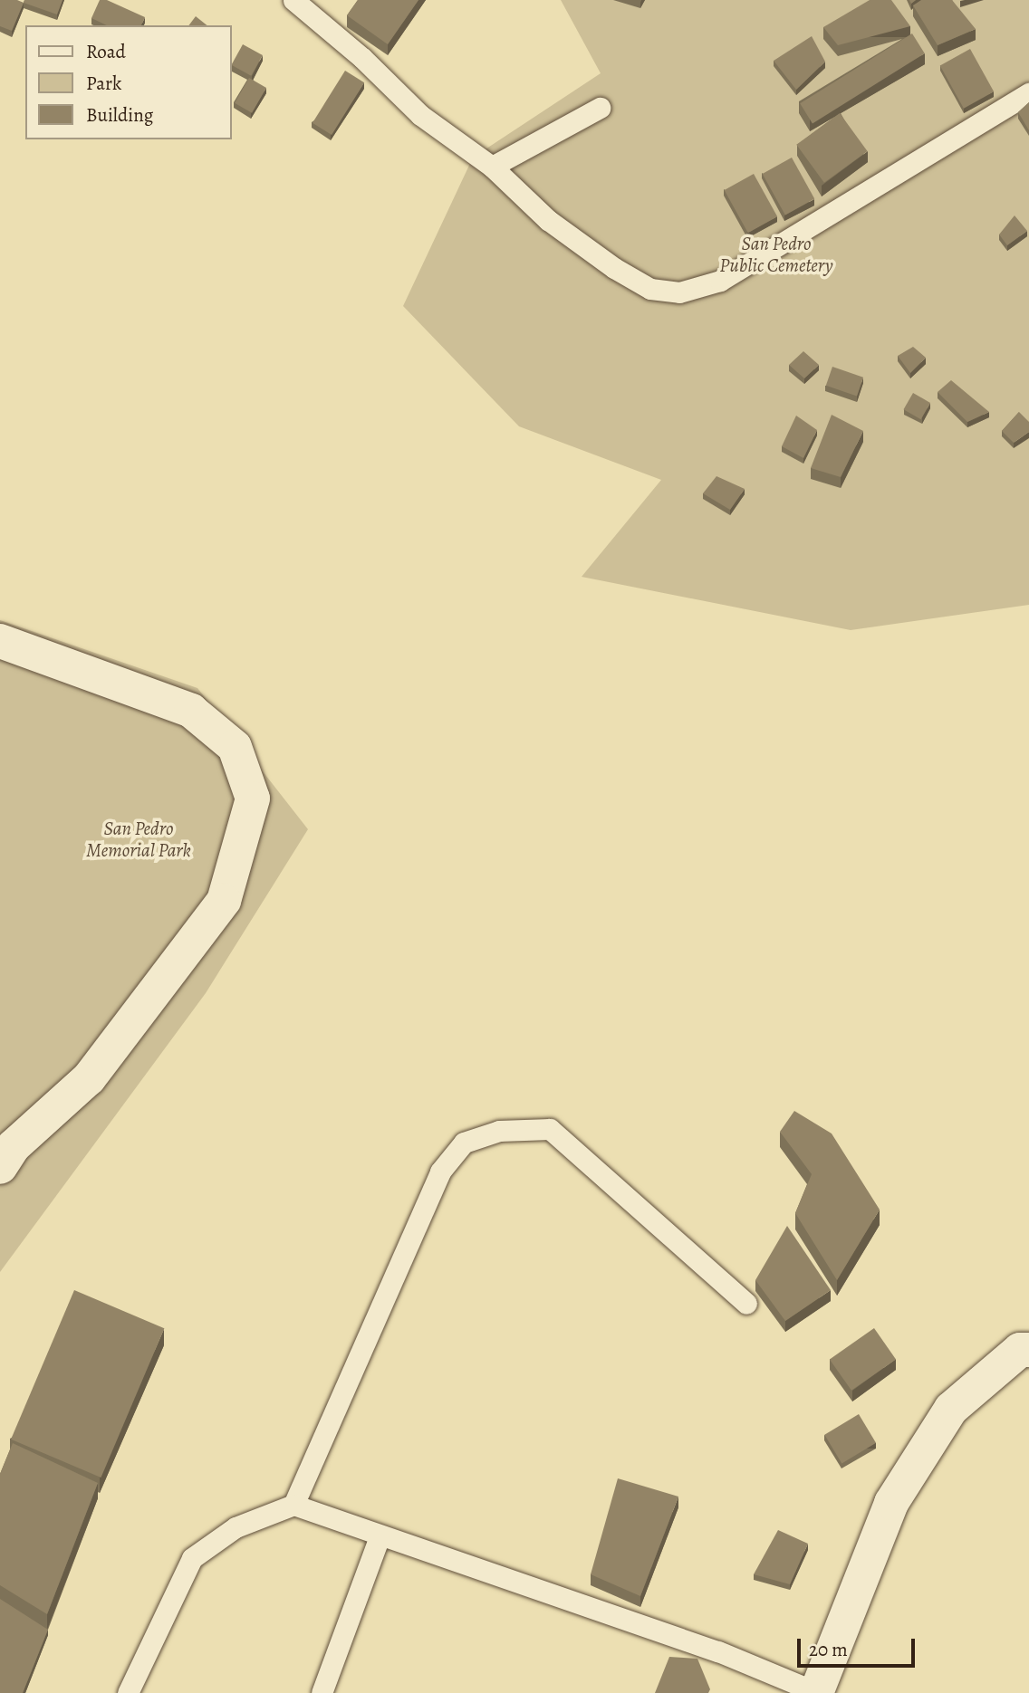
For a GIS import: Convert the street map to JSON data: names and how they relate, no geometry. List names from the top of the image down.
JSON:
{
  "parks": ["San Pedro Public Cemetery", "San Pedro Memorial Park"],
  "legend": ["Road", "Park", "Building"],
  "scale_bar": "20 m"
}
